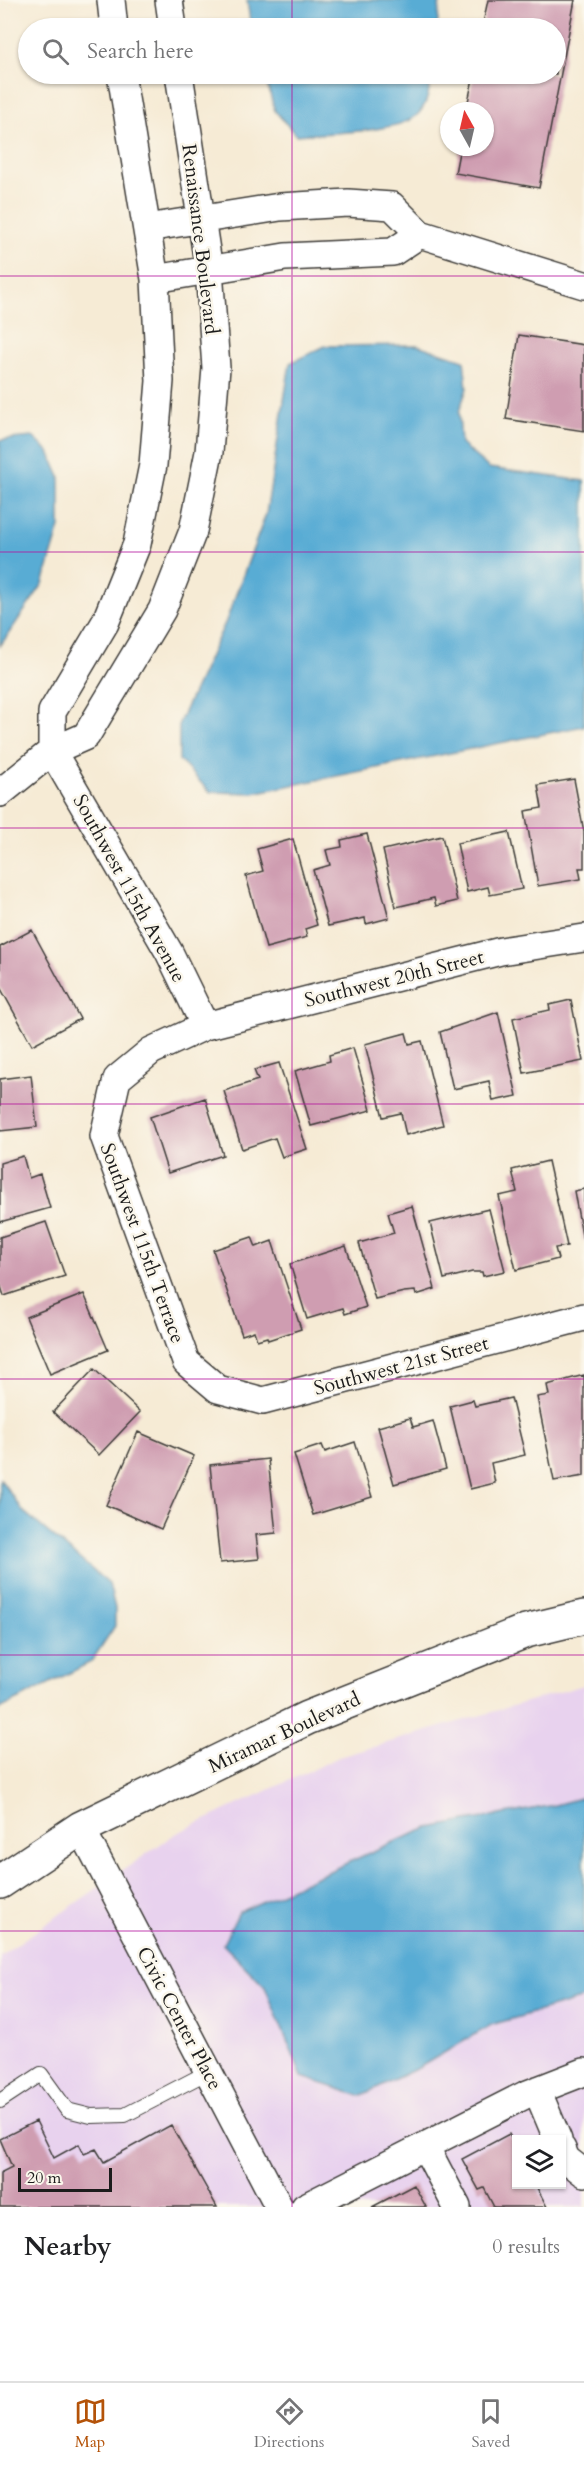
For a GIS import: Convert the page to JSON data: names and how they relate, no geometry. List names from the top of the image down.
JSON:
{
  "streets": {
    "street": [
      "Renaissance Boulevard",
      "Southwest 115th Avenue",
      "Southwest 20th Street",
      "Southwest 115th Terrace",
      "Southwest 21st Street",
      "Miramar Boulevard",
      "Civic Center Place"
    ]
  },
  "crossings": [
    ["Renaissance Boulevard", "Southwest 115th Avenue"],
    ["Southwest 115th Avenue", "Southwest 20th Street"],
    ["Southwest 115th Avenue", "Southwest 115th Terrace"],
    ["Southwest 20th Street", "Southwest 115th Terrace"],
    ["Southwest 115th Terrace", "Southwest 21st Street"],
    ["Miramar Boulevard", "Civic Center Place"]
  ],
  "scale_bar": "20 m",
  "north": "top",
  "page": {
    "search": "Search here",
    "scale": "20 m",
    "heading": ["Nearby", "0 results"],
    "nav": ["Map", "Directions", "Saved"]
  }
}
